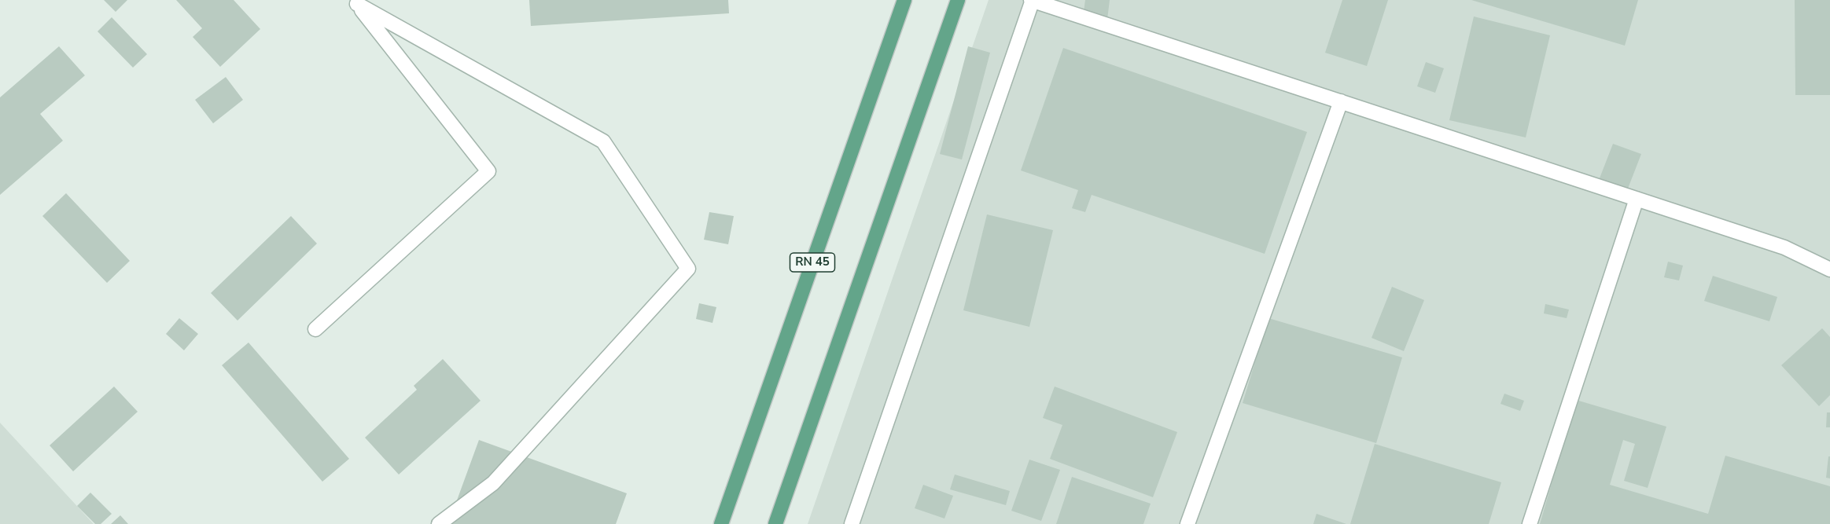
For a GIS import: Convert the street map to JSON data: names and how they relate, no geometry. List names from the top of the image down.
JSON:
{
  "streets": {
    "main road": ["RN 45"]
  }
}
